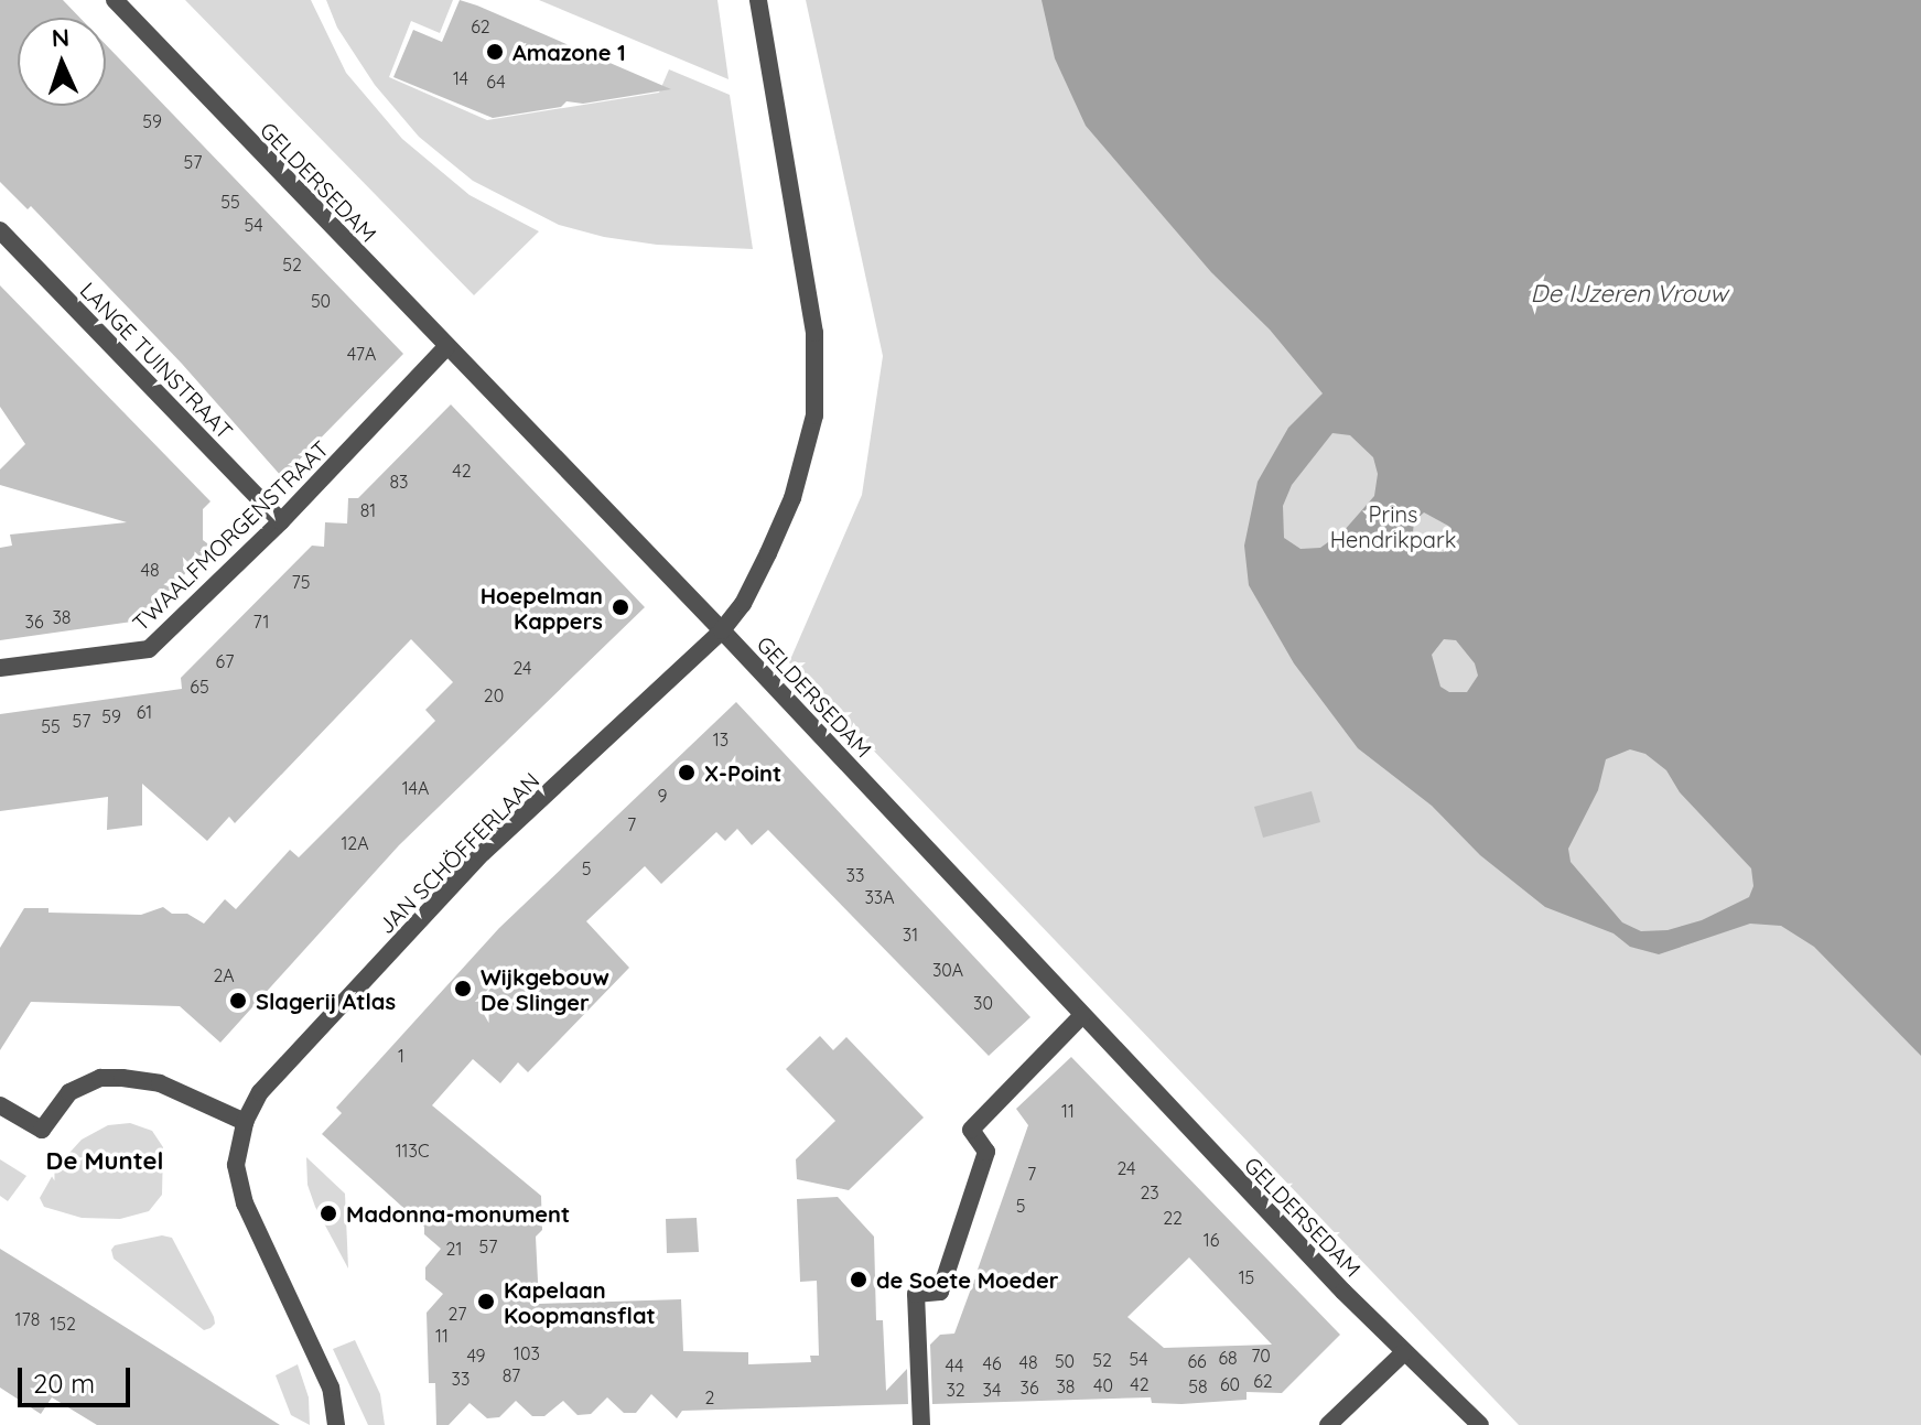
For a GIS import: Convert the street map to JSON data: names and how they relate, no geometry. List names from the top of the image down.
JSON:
{
  "streets": {
    "street": [
      "GELDERSEDAM",
      "LANGE TUINSTRAAT",
      "TWAALFMORGENSTRAAT",
      "JAN SCHÖFFERLAAN"
    ]
  },
  "crossings": [
    ["GELDERSEDAM", "TWAALFMORGENSTRAAT"],
    ["GELDERSEDAM", "JAN SCHÖFFERLAAN"],
    ["LANGE TUINSTRAAT", "TWAALFMORGENSTRAAT"]
  ],
  "districts": ["De Muntel"],
  "water": ["De IJzeren Vrouw"],
  "parks": ["Prins Hendrikpark"],
  "places": [
    "Amazone 1",
    "Hoepelman Kappers",
    "X-Point",
    "Wijkgebouw De Slinger",
    "Slagerij Atlas",
    "Madonna-monument",
    "de Soete Moeder",
    "Kapelaan Koopmansflat"
  ],
  "house_numbers": [
    "62",
    "14",
    "64",
    "59",
    "57",
    "55",
    "54",
    "52",
    "50",
    "47A",
    "42",
    "83",
    "81",
    "48",
    "75",
    "38",
    "36",
    "71",
    "67",
    "24",
    "65",
    "20",
    "61",
    "59",
    "57",
    "55",
    "13",
    "14A",
    "9",
    "7",
    "12A",
    "5",
    "33",
    "33A",
    "31",
    "30A",
    "2A",
    "30",
    "1",
    "11",
    "113C",
    "24",
    "7",
    "23",
    "5",
    "22",
    "16",
    "57",
    "21",
    "15",
    "27",
    "178",
    "152",
    "11",
    "103",
    "49",
    "70",
    "68",
    "54",
    "52",
    "50",
    "66",
    "48",
    "46",
    "44",
    "87",
    "33",
    "62",
    "42",
    "60",
    "40",
    "38",
    "58",
    "36",
    "32",
    "34",
    "2"
  ],
  "scale_bar": "20 m",
  "north": "top"
}
